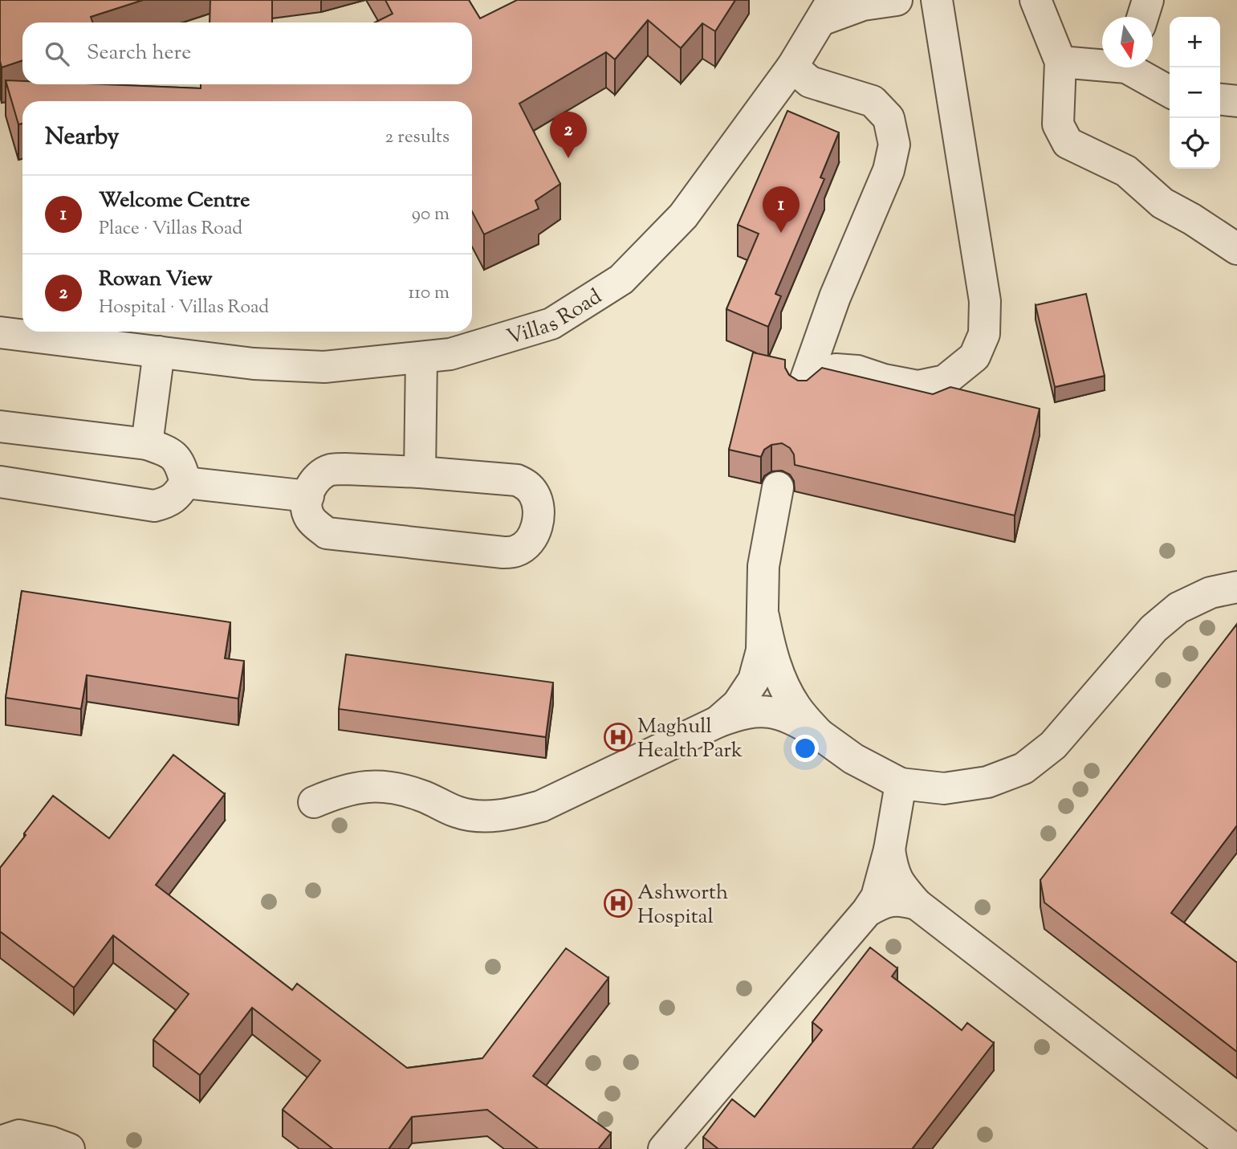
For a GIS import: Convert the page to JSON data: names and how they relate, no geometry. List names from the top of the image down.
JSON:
{
  "streets": {
    "street": ["Villas Road"]
  },
  "places": {
    "hospital": ["Maghull Health Park", "Ashworth Hospital"]
  },
  "north": "bottom",
  "page": {
    "map_buttons": ["+", "−"],
    "search": "Search here",
    "heading": ["Nearby", "2 results"],
    "pins": ["2", "1"],
    "list": [
      {
        "mark": "1",
        "name": "Welcome Centre",
        "note": "Place · Villas Road",
        "value": "90 m"
      },
      {
        "mark": "2",
        "name": "Rowan View",
        "note": "Hospital · Villas Road",
        "value": "110 m"
      }
    ]
  }
}
